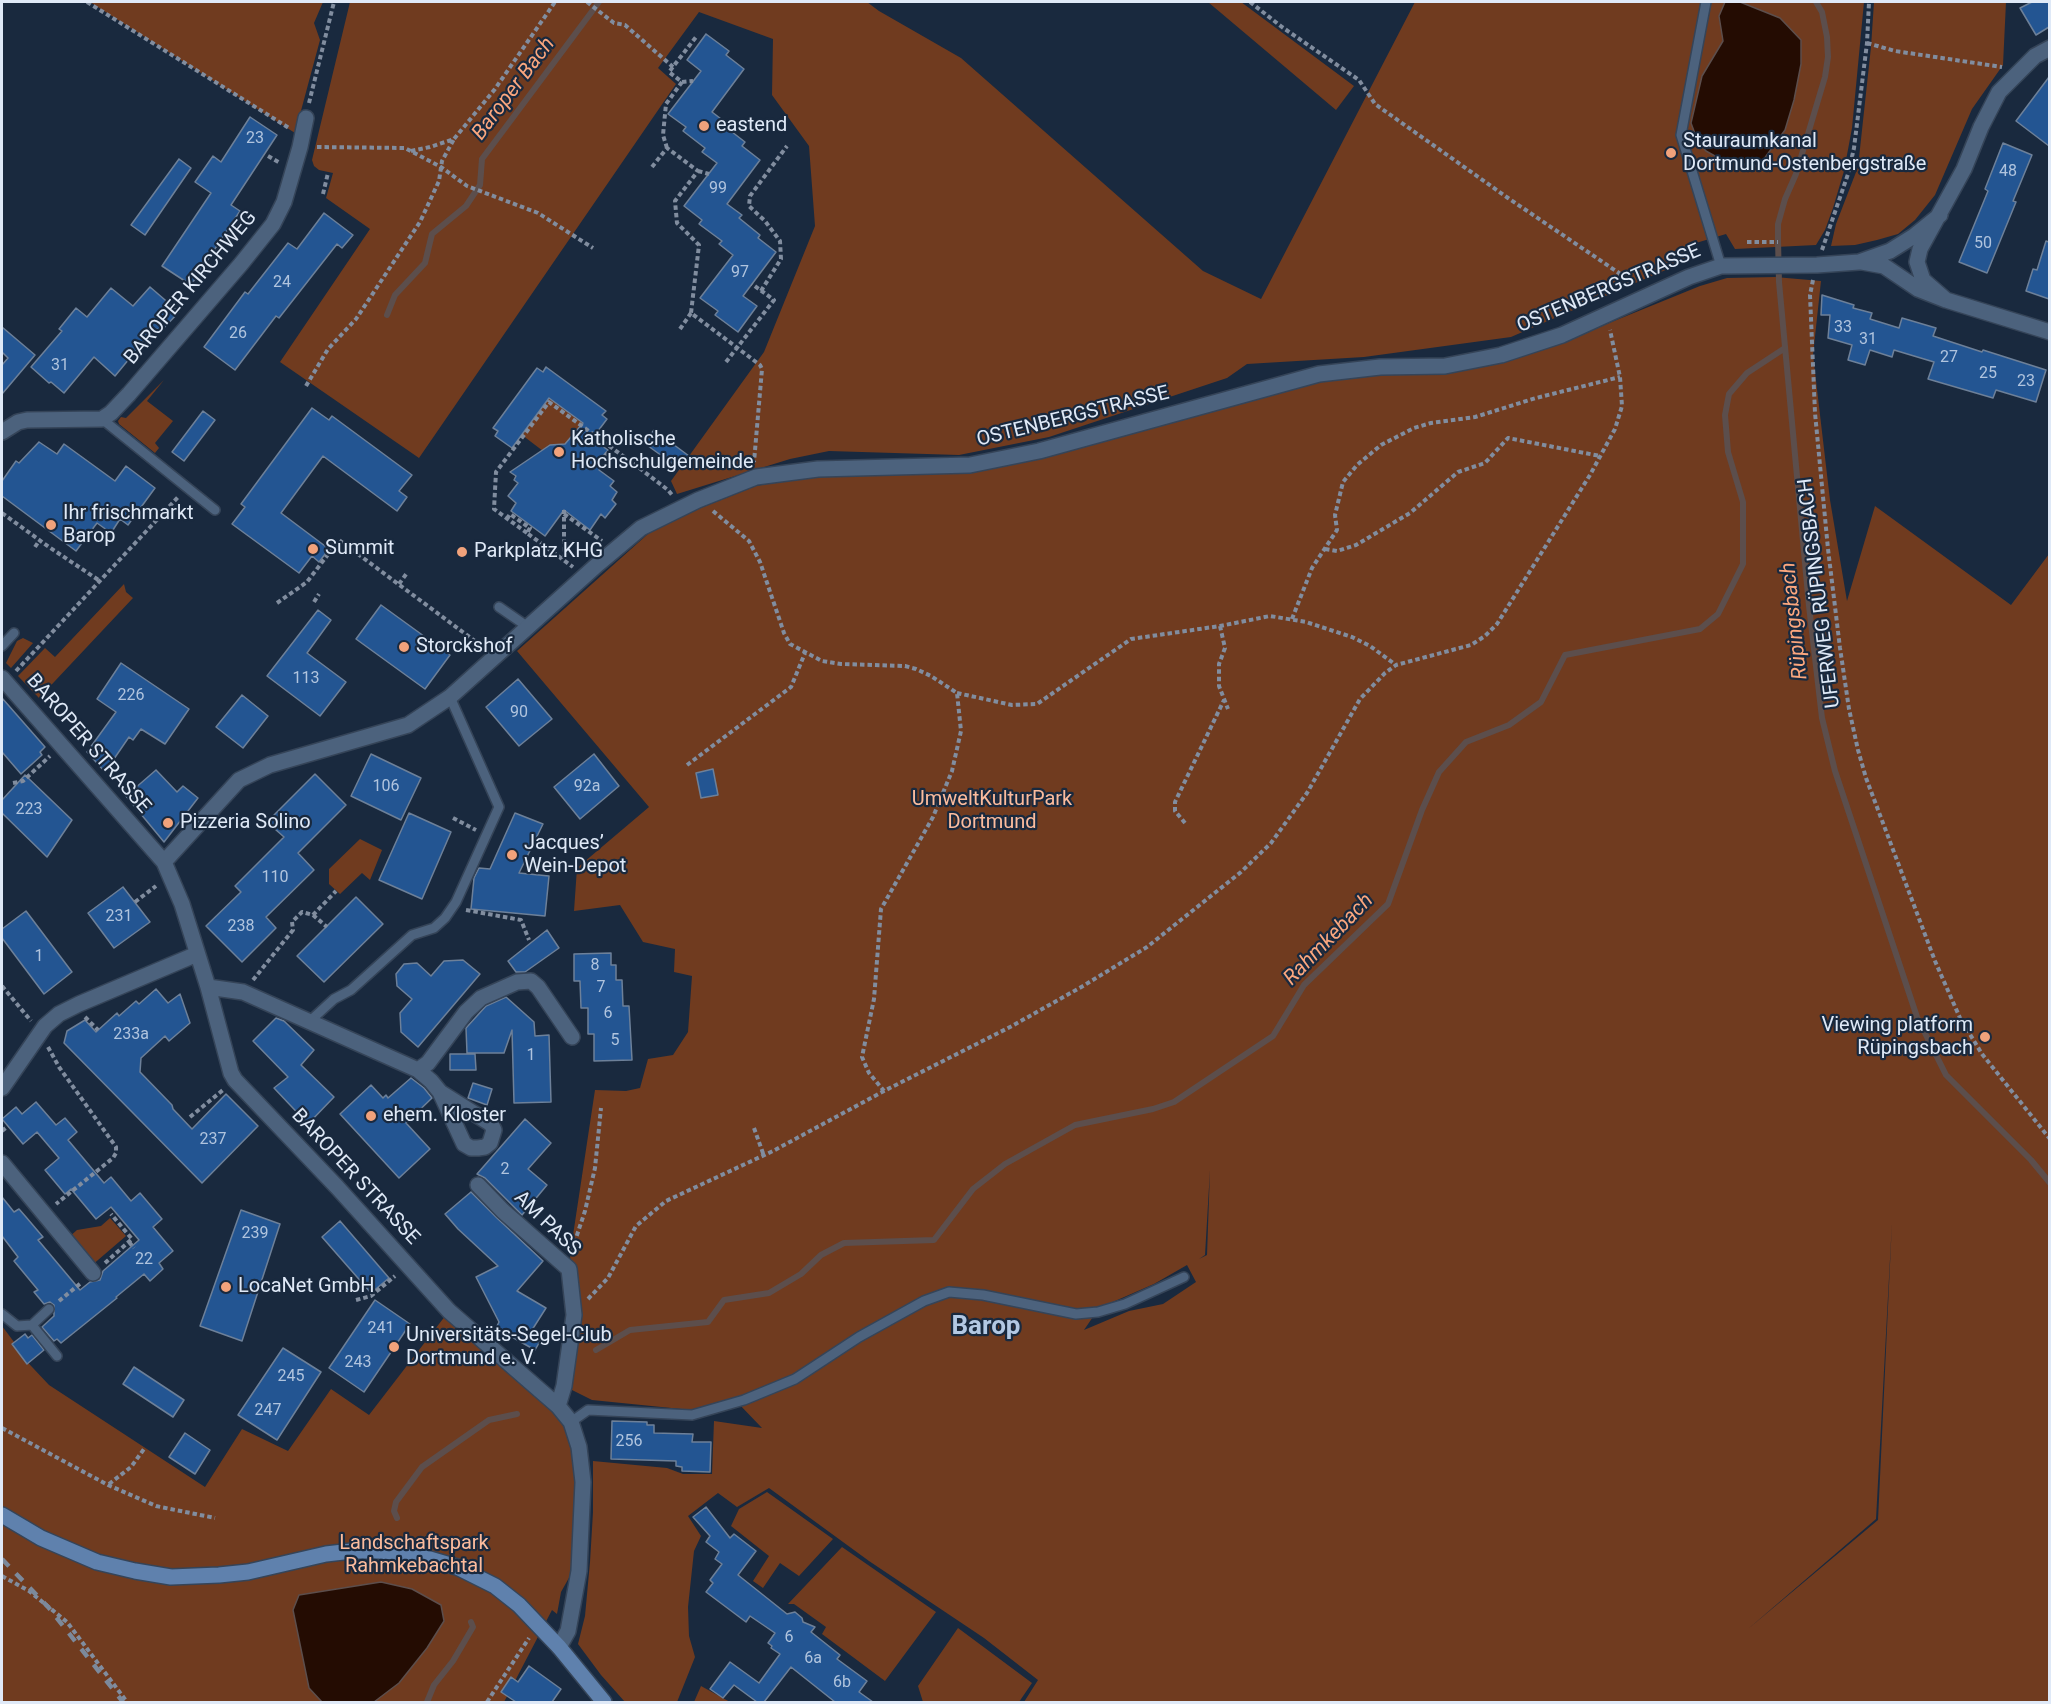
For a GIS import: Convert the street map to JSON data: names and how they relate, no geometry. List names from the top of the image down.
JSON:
{
  "streets": {
    "street": [
      "BAROPER KIRCHWEG",
      "OSTENBERGSTRASSE",
      "BAROPER STRASSE",
      "AM PASS"
    ],
    "path": ["UFERWEG RÜPINGSBACH"]
  },
  "crossings": [
    ["OSTENBERGSTRASSE", "UFERWEG RÜPINGSBACH"],
    ["OSTENBERGSTRASSE", "BAROPER STRASSE"],
    ["BAROPER STRASSE", "AM PASS"]
  ],
  "districts": ["Barop"],
  "water": ["Baroper Bach", "Rüpingsbach", "Rahmkebach"],
  "parks": ["UmweltKulturPark Dortmund", "Landschaftspark Rahmkebachtal"],
  "places": [
    "eastend",
    "Stauraumkanal Dortmund-Ostenbergstraße",
    "Katholische Hochschulgemeinde",
    "Ihr frischmarkt Barop",
    "Summit",
    "Parkplatz KHG",
    "Storckshof",
    "Pizzeria Solino",
    "Jacques’ Wein-Depot",
    "Viewing platform Rüpingsbach",
    "ehem. Kloster",
    "LocaNet GmbH",
    "Universitäts-Segel-Club Dortmund e. V."
  ],
  "house_numbers": [
    "23",
    "48",
    "99",
    "50",
    "97",
    "24",
    "33",
    "26",
    "31",
    "27",
    "31",
    "25",
    "23",
    "113",
    "226",
    "90",
    "106",
    "92a",
    "223",
    "110",
    "231",
    "238",
    "1",
    "8",
    "7",
    "6",
    "233a",
    "5",
    "1",
    "237",
    "2",
    "239",
    "22",
    "241",
    "243",
    "245",
    "247",
    "256",
    "6",
    "6a",
    "6b"
  ]
}
